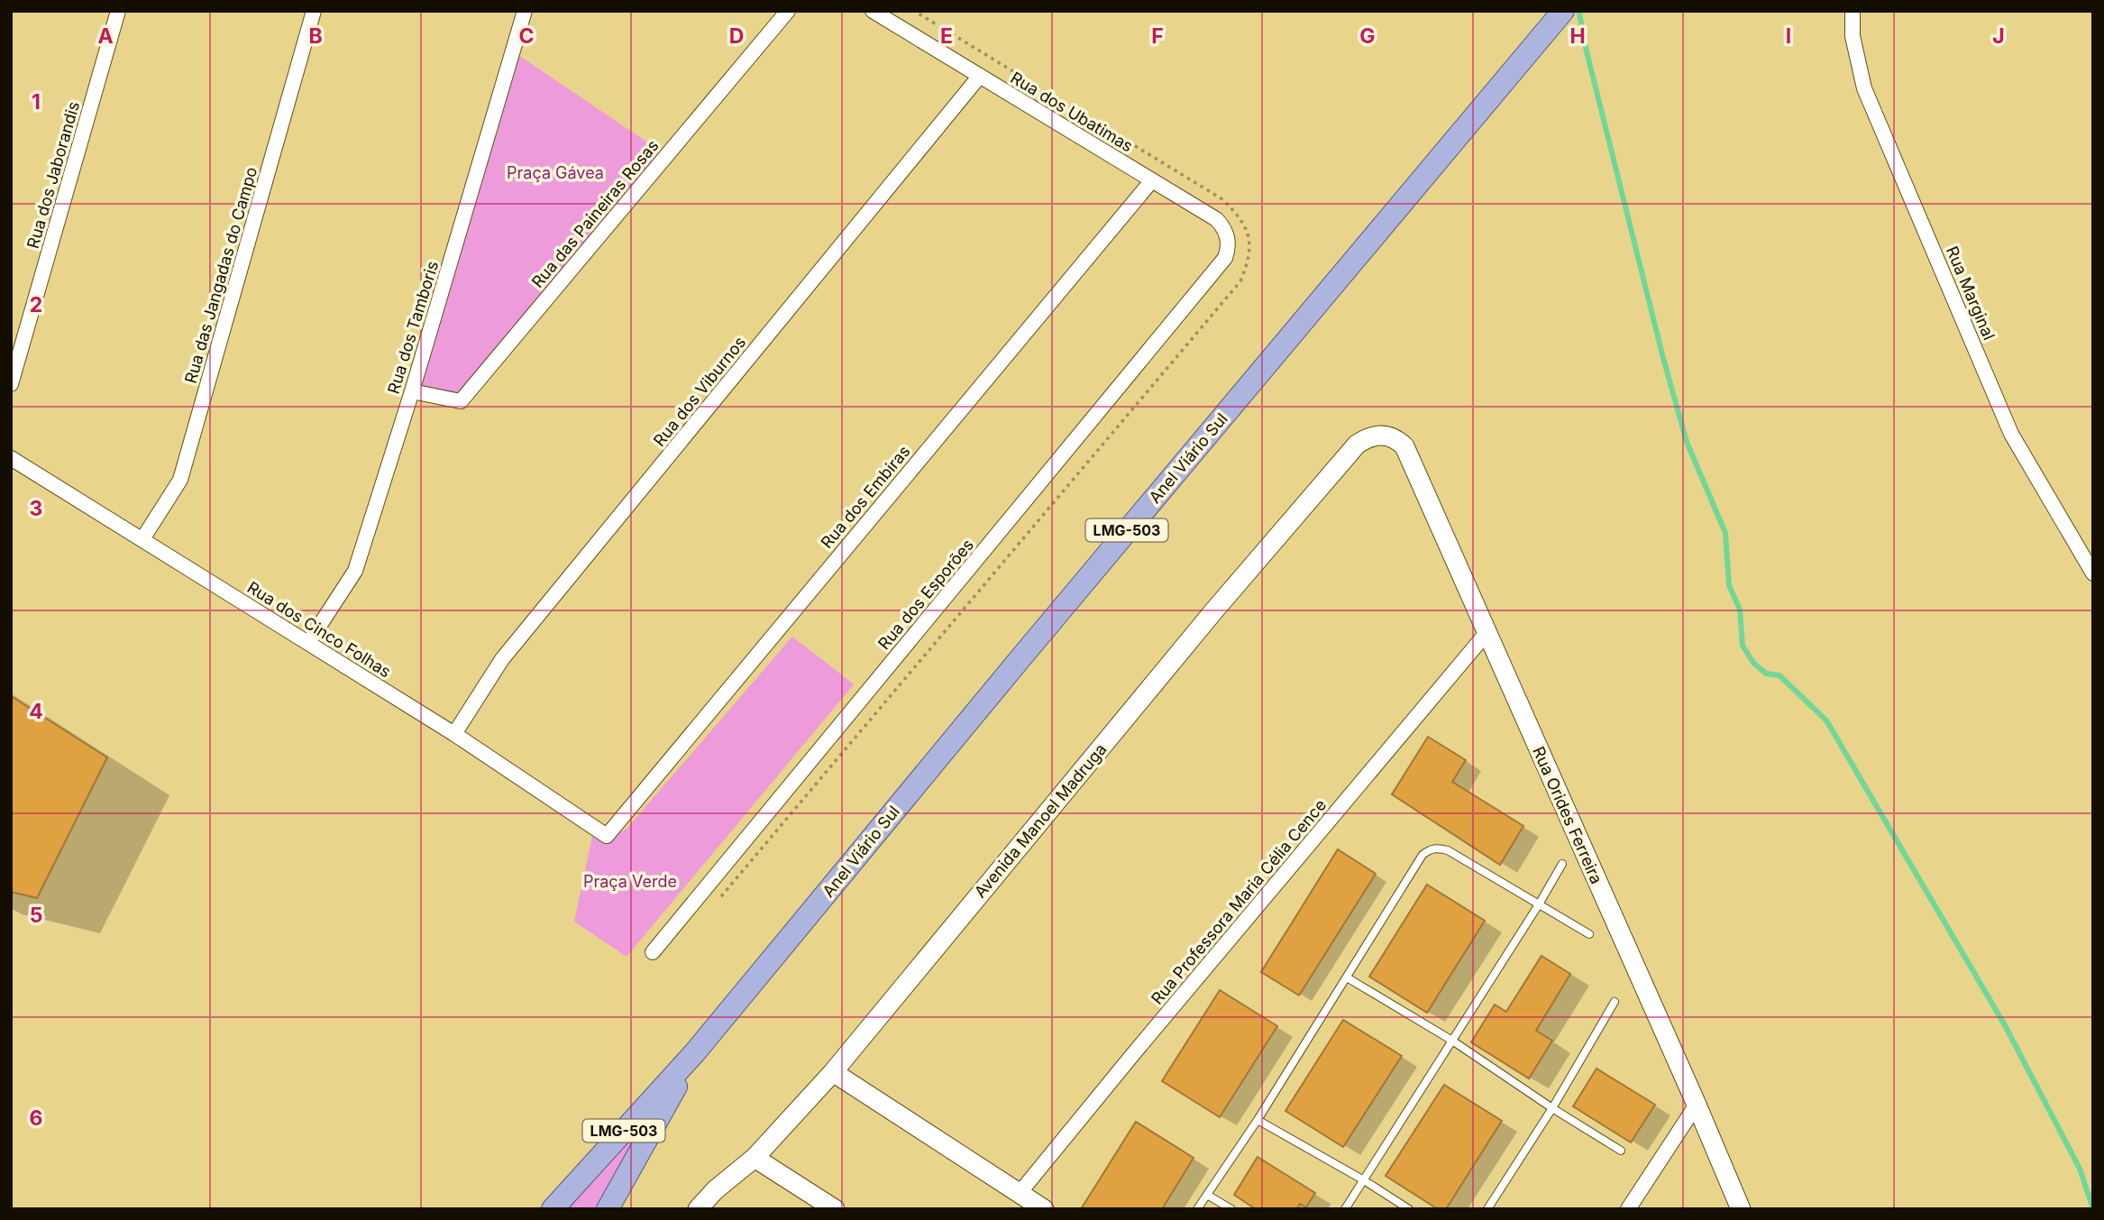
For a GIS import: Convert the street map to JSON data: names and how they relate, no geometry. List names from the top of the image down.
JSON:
{
  "streets": {
    "main road": ["Anel Viário Sul", "LMG-503"],
    "street": [
      "Rua dos Ubatimas",
      "Rua dos Jaborandis",
      "Rua das Paineiras Rosas",
      "Rua das Jangadas do Campo",
      "Rua Marginal",
      "Rua dos Tamboris",
      "Rua dos Viburnos",
      "Rua dos Embiras",
      "Rua dos Esporões",
      "Rua dos Cinco Folhas",
      "Rua Orides Ferreira",
      "Avenida Manoel Madruga",
      "Rua Professora Maria Célia Cence"
    ]
  },
  "crossings": [
    ["Rua dos Ubatimas", "Rua dos Viburnos"],
    ["Rua dos Ubatimas", "Rua dos Embiras"],
    ["Rua dos Ubatimas", "Rua dos Esporões"],
    ["Rua das Paineiras Rosas", "Rua dos Tamboris"],
    ["Rua das Jangadas do Campo", "Rua dos Cinco Folhas"],
    ["Rua dos Tamboris", "Rua dos Cinco Folhas"],
    ["Rua dos Viburnos", "Rua dos Cinco Folhas"],
    ["Rua dos Embiras", "Rua dos Cinco Folhas"],
    ["Rua Orides Ferreira", "Avenida Manoel Madruga"],
    ["Rua Orides Ferreira", "Rua Professora Maria Célia Cence"]
  ],
  "parks": ["Praça Gávea", "Praça Verde"],
  "grid": {
    "columns": [
      "A",
      "B",
      "C",
      "D",
      "E",
      "F",
      "G",
      "H",
      "I",
      "J"
    ],
    "rows": [
      "1",
      "2",
      "3",
      "4",
      "5",
      "6"
    ]
  }
}
